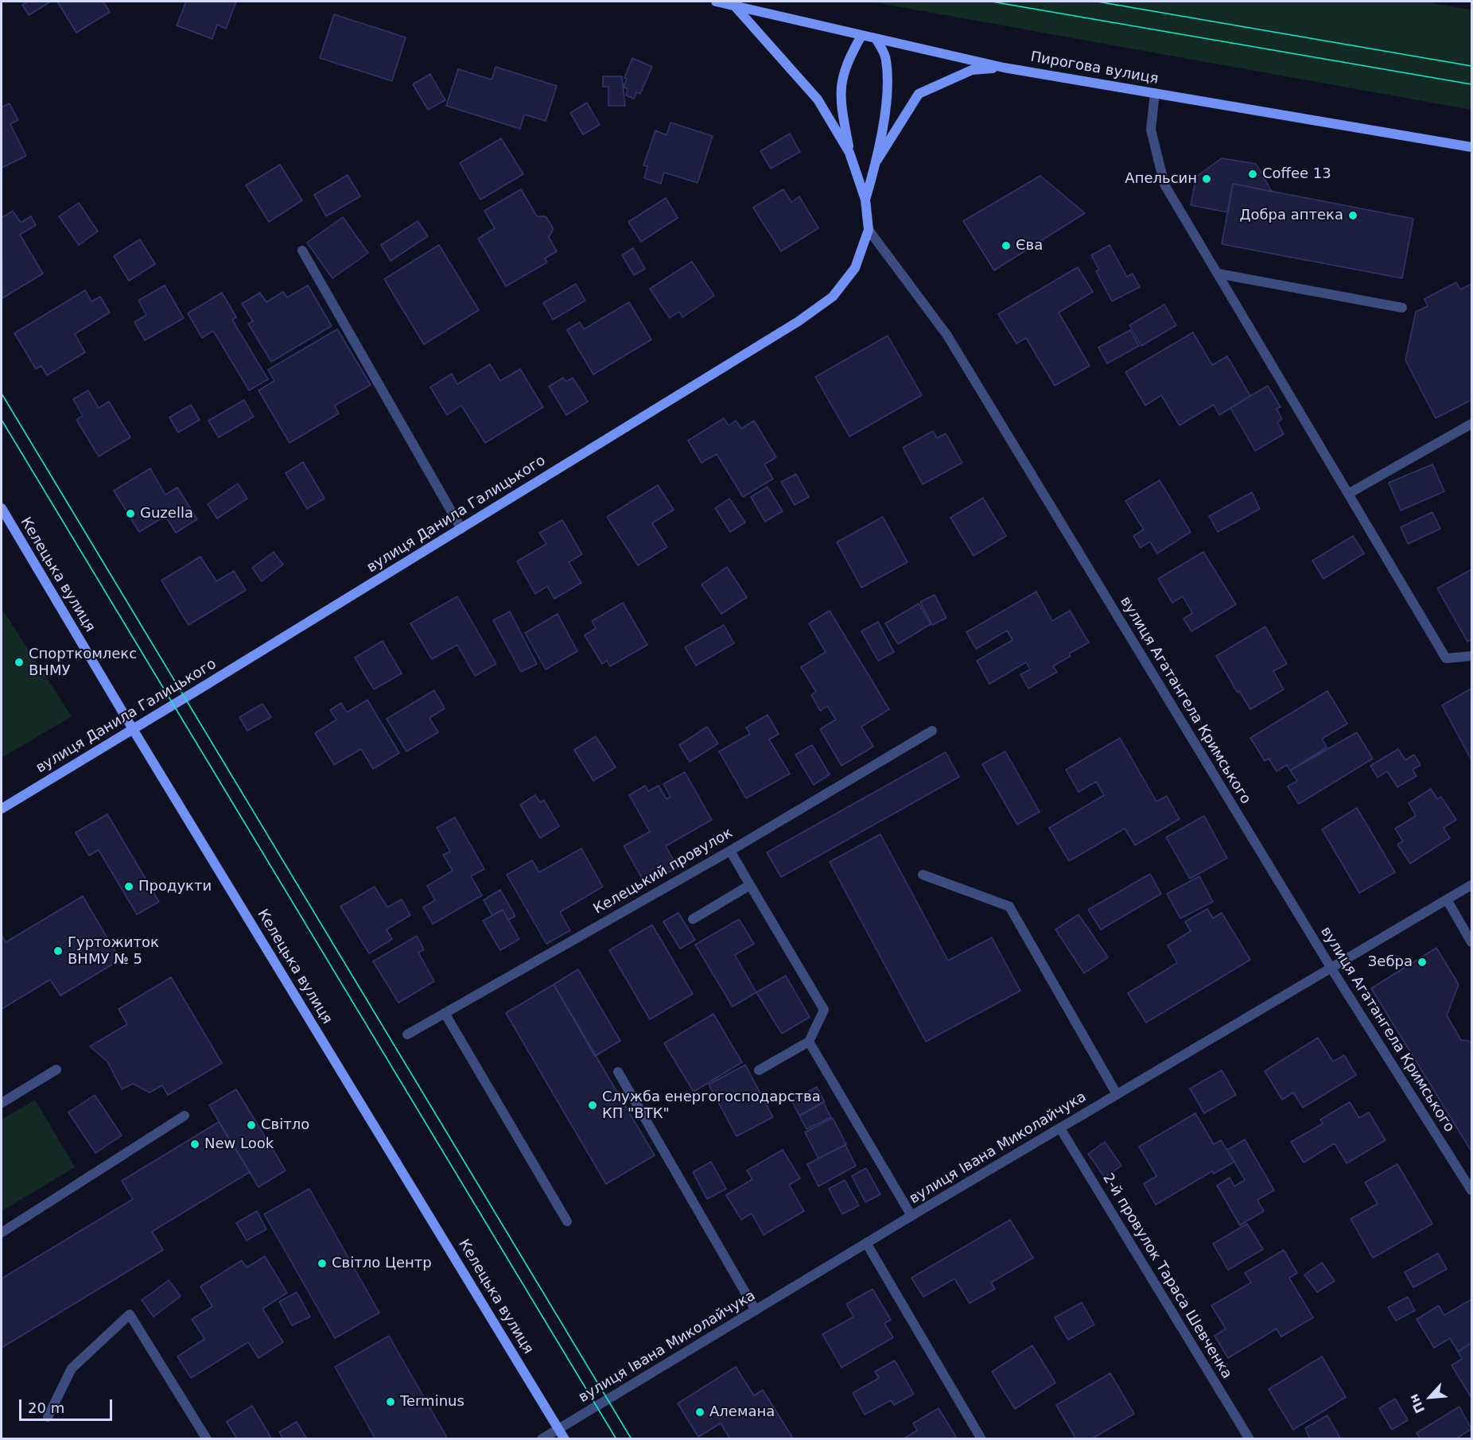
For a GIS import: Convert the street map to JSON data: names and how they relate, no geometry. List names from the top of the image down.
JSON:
{
  "streets": {
    "main road": ["Пирогова вулиця", "вулиця Данила Галицького", "Келецька вулиця"],
    "street": [
      "вулиця Агатангела Кримського",
      "Келецький провулок",
      "вулиця Івана Миколайчука",
      "2-й провулок Тараса Шевченка"
    ]
  },
  "crossings": [
    ["Пирогова вулиця", "вулиця Данила Галицького"],
    ["вулиця Данила Галицького", "Келецька вулиця"],
    ["вулиця Данила Галицького", "вулиця Агатангела Кримського"],
    ["Келецька вулиця", "вулиця Івана Миколайчука"],
    ["вулиця Агатангела Кримського", "вулиця Івана Миколайчука"],
    ["вулиця Івана Миколайчука", "2-й провулок Тараса Шевченка"]
  ],
  "places": [
    "Coffee 13",
    "Апельсин",
    "Добра аптека",
    "Єва",
    "Guzella",
    "Спорткомлекс ВНМУ",
    "Продукти",
    "Гуртожиток ВНМУ № 5",
    "Зебра",
    "Служба енергогосподарства КП \"ВТК\"",
    "Світло",
    "New Look",
    "Світло Центр",
    "Terminus",
    "Алемана"
  ],
  "scale_bar": "20 m",
  "north": "bottom left"
}
